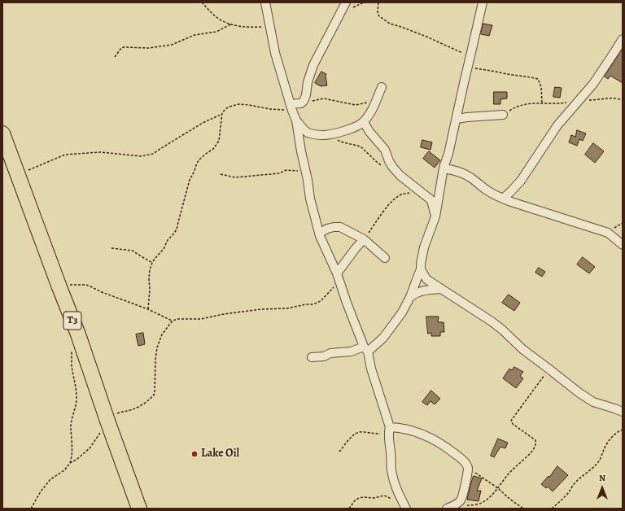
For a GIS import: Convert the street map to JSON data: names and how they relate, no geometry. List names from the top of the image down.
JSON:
{
  "streets": {
    "highway": ["T3"]
  },
  "places": ["Lake Oil"],
  "north": "top"
}
